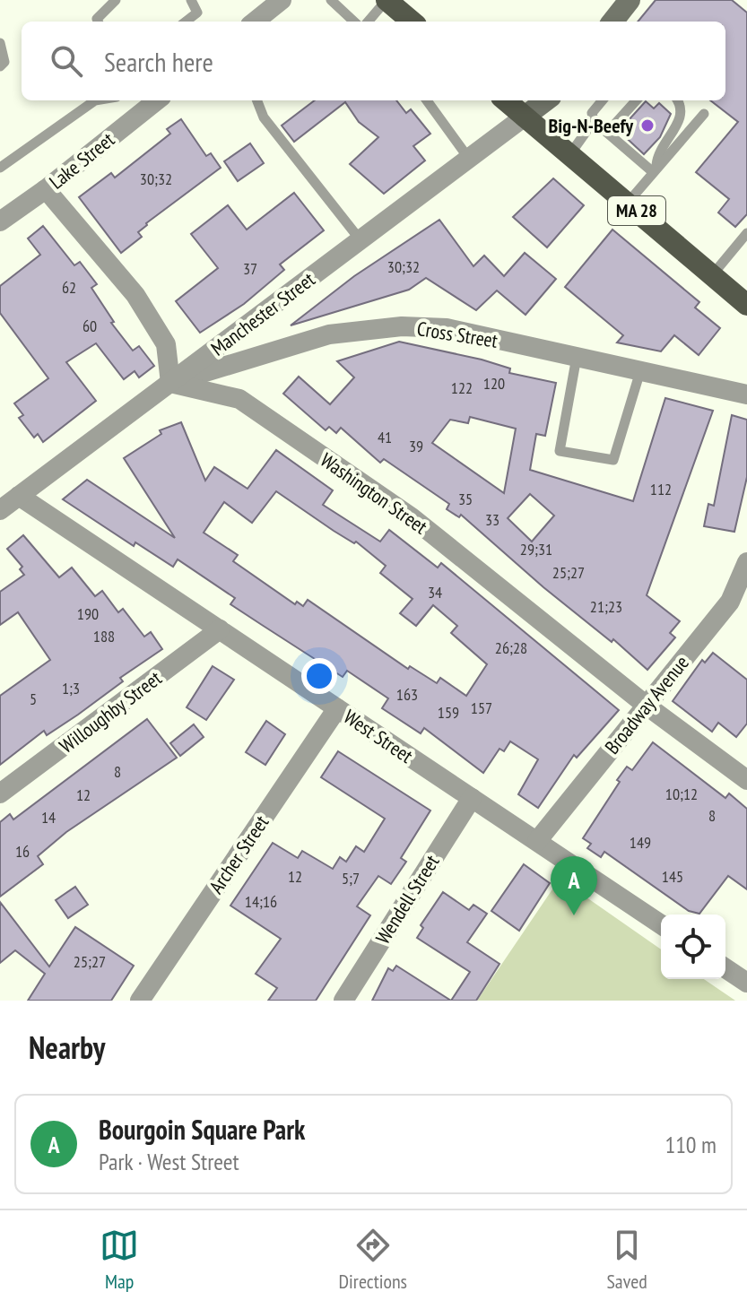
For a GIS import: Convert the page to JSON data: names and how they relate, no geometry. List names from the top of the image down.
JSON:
{
  "streets": {
    "main road": ["MA 28"],
    "street": [
      "Lake Street",
      "Manchester Street",
      "Cross Street",
      "Washington Street",
      "Broadway Avenue",
      "Willoughby Street",
      "West Street",
      "Archer Street",
      "Wendell Street"
    ]
  },
  "crossings": [
    ["MA 28", "Manchester Street"],
    ["Manchester Street", "Cross Street"],
    ["Manchester Street", "Washington Street"],
    ["Manchester Street", "West Street"],
    ["Cross Street", "Washington Street"],
    ["Washington Street", "Broadway Avenue"],
    ["Broadway Avenue", "West Street"],
    ["Willoughby Street", "West Street"],
    ["West Street", "Archer Street"],
    ["West Street", "Wendell Street"]
  ],
  "places": ["Big-N-Beefy"],
  "house_numbers": [
    "30;32",
    "30;32",
    "37",
    "62",
    "60",
    "120",
    "122",
    "41",
    "39",
    "112",
    "35",
    "33",
    "29;31",
    "25;27",
    "34",
    "21;23",
    "190",
    "188",
    "26;28",
    "1;3",
    "163",
    "5",
    "157",
    "159",
    "8",
    "10;12",
    "12",
    "8",
    "14",
    "149",
    "16",
    "12",
    "145",
    "5;7",
    "14;16",
    "25;27"
  ],
  "page": {
    "search": "Search here",
    "pins": "A",
    "heading": "Nearby",
    "list": [
      {
        "mark": "A",
        "name": "Bourgoin Square Park",
        "note": "Park · West Street",
        "value": "110 m"
      }
    ],
    "nav": ["Map", "Directions", "Saved"]
  }
}
